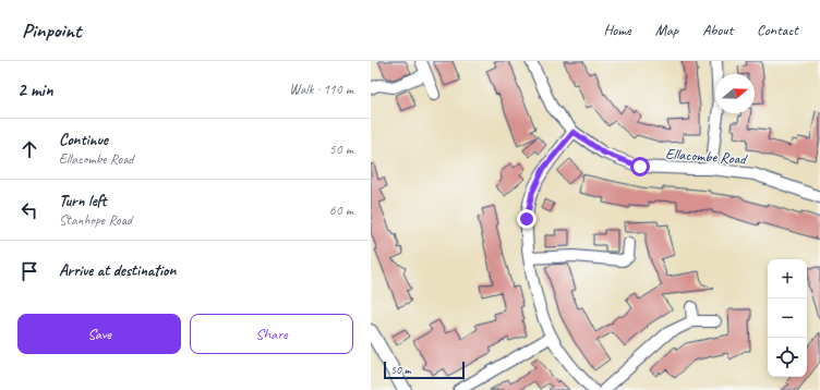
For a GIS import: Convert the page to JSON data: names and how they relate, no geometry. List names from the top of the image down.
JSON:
{
  "streets": {
    "street": ["Ellacombe Road"]
  },
  "scale_bar": "50 m",
  "north": "right",
  "page": {
    "header": "Pinpoint",
    "nav": [
      "Home",
      "Map",
      "About",
      "Contact"
    ],
    "heading": ["2 min", "Walk · 110 m"],
    "list": [
      ["Continue", "Ellacombe Road", "50 m"],
      ["Turn left", "Stanhope Road", "60 m"],
      "Arrive at destination"
    ],
    "map_buttons": ["+", "−"],
    "buttons": ["Save", "Share"],
    "scale": "50 m"
  }
}
